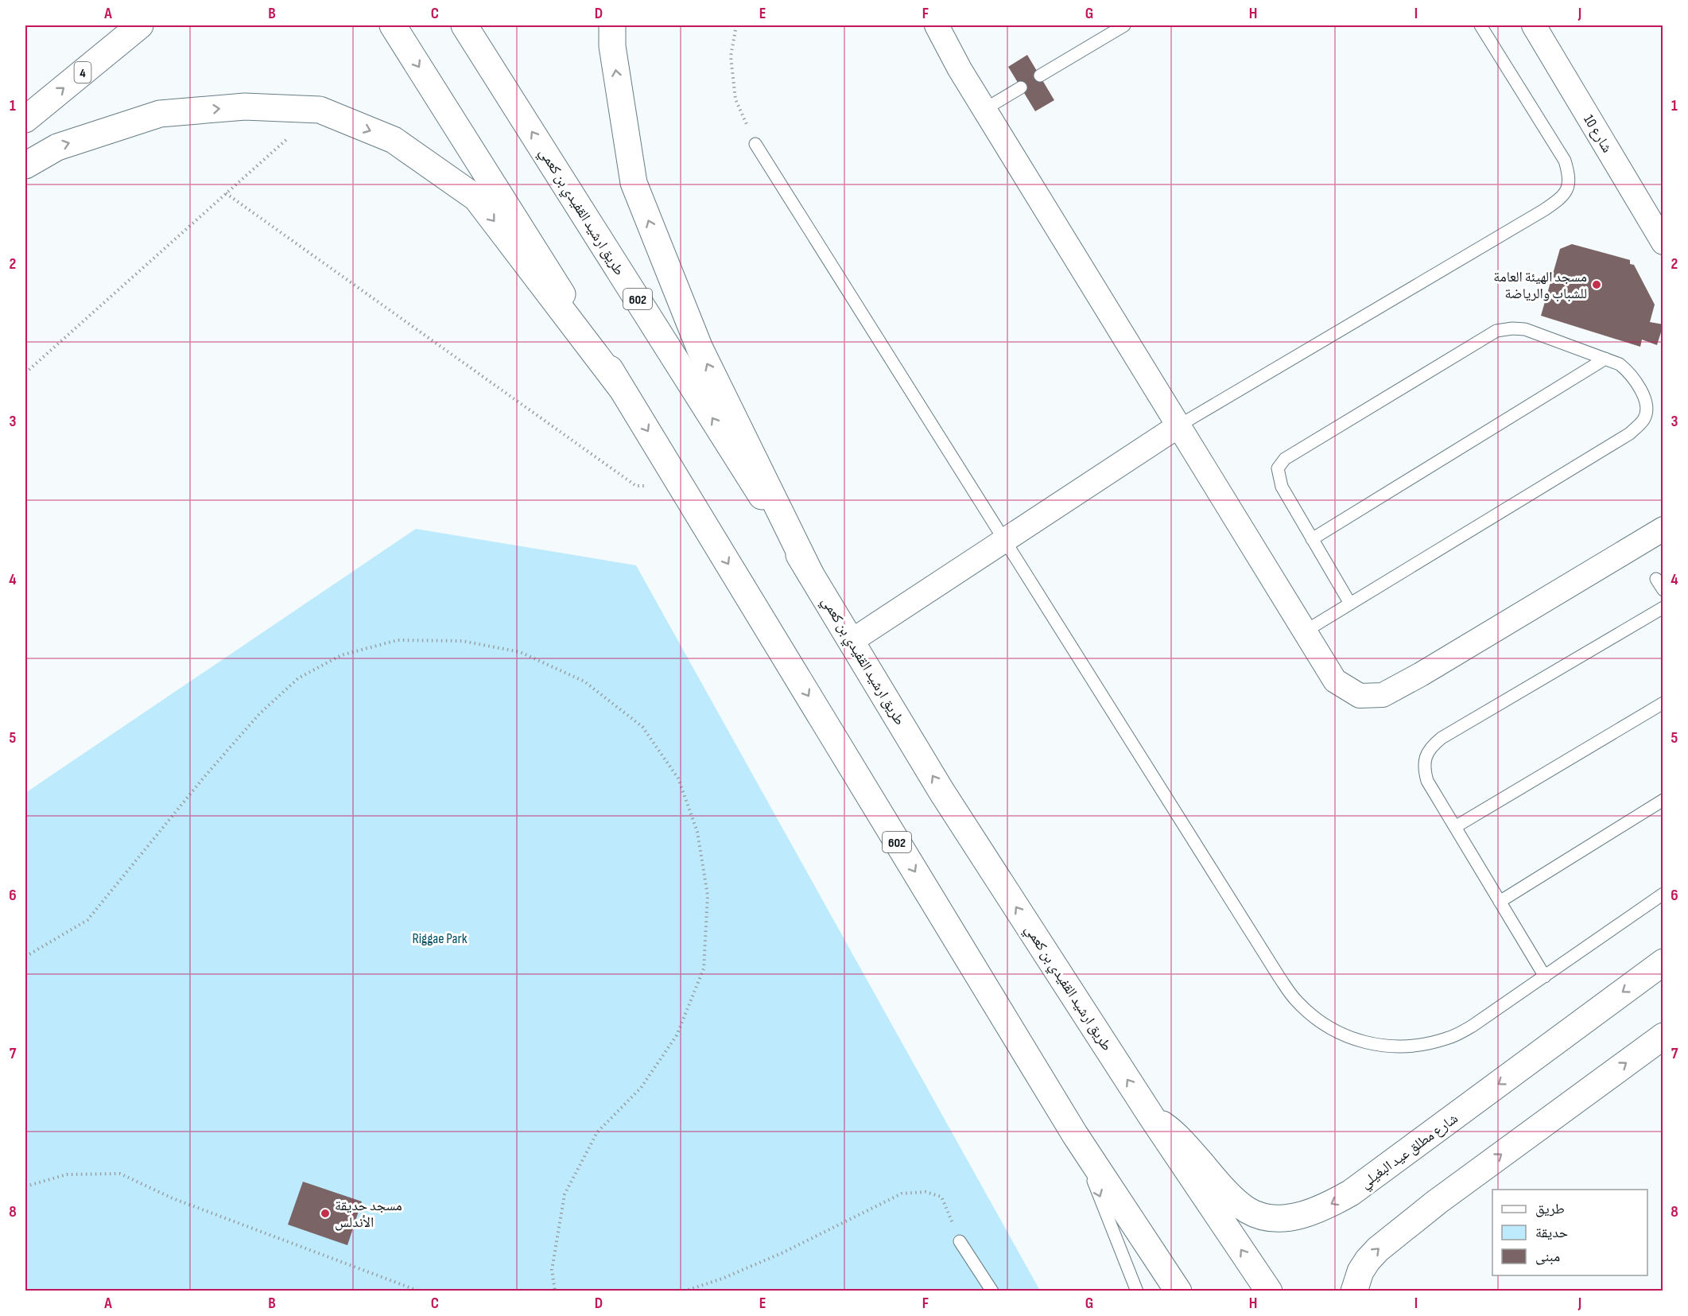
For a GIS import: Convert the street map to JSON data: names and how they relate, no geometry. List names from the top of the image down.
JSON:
{
  "streets": {
    "main road": [
      "4",
      "طريق ارشيد القفيدي بن كعمي",
      "602",
      "شارع مطلق عيد البغيلي"
    ],
    "street": ["شارع 10"]
  },
  "crossings": [
    ["طريق ارشيد القفيدي بن كعمي", "شارع مطلق عيد البغيلي"]
  ],
  "parks": ["Riggae Park"],
  "places": ["مسجد الهيئة العامة للشباب والرياضة", "مسجد حديقة الأندلس"],
  "legend": ["طريق", "حديقة", "مبنى"],
  "grid": {
    "columns": [
      "A",
      "B",
      "C",
      "D",
      "E",
      "F",
      "G",
      "H",
      "I",
      "J"
    ],
    "rows": [
      "1",
      "2",
      "3",
      "4",
      "5",
      "6",
      "7",
      "8"
    ]
  }
}
